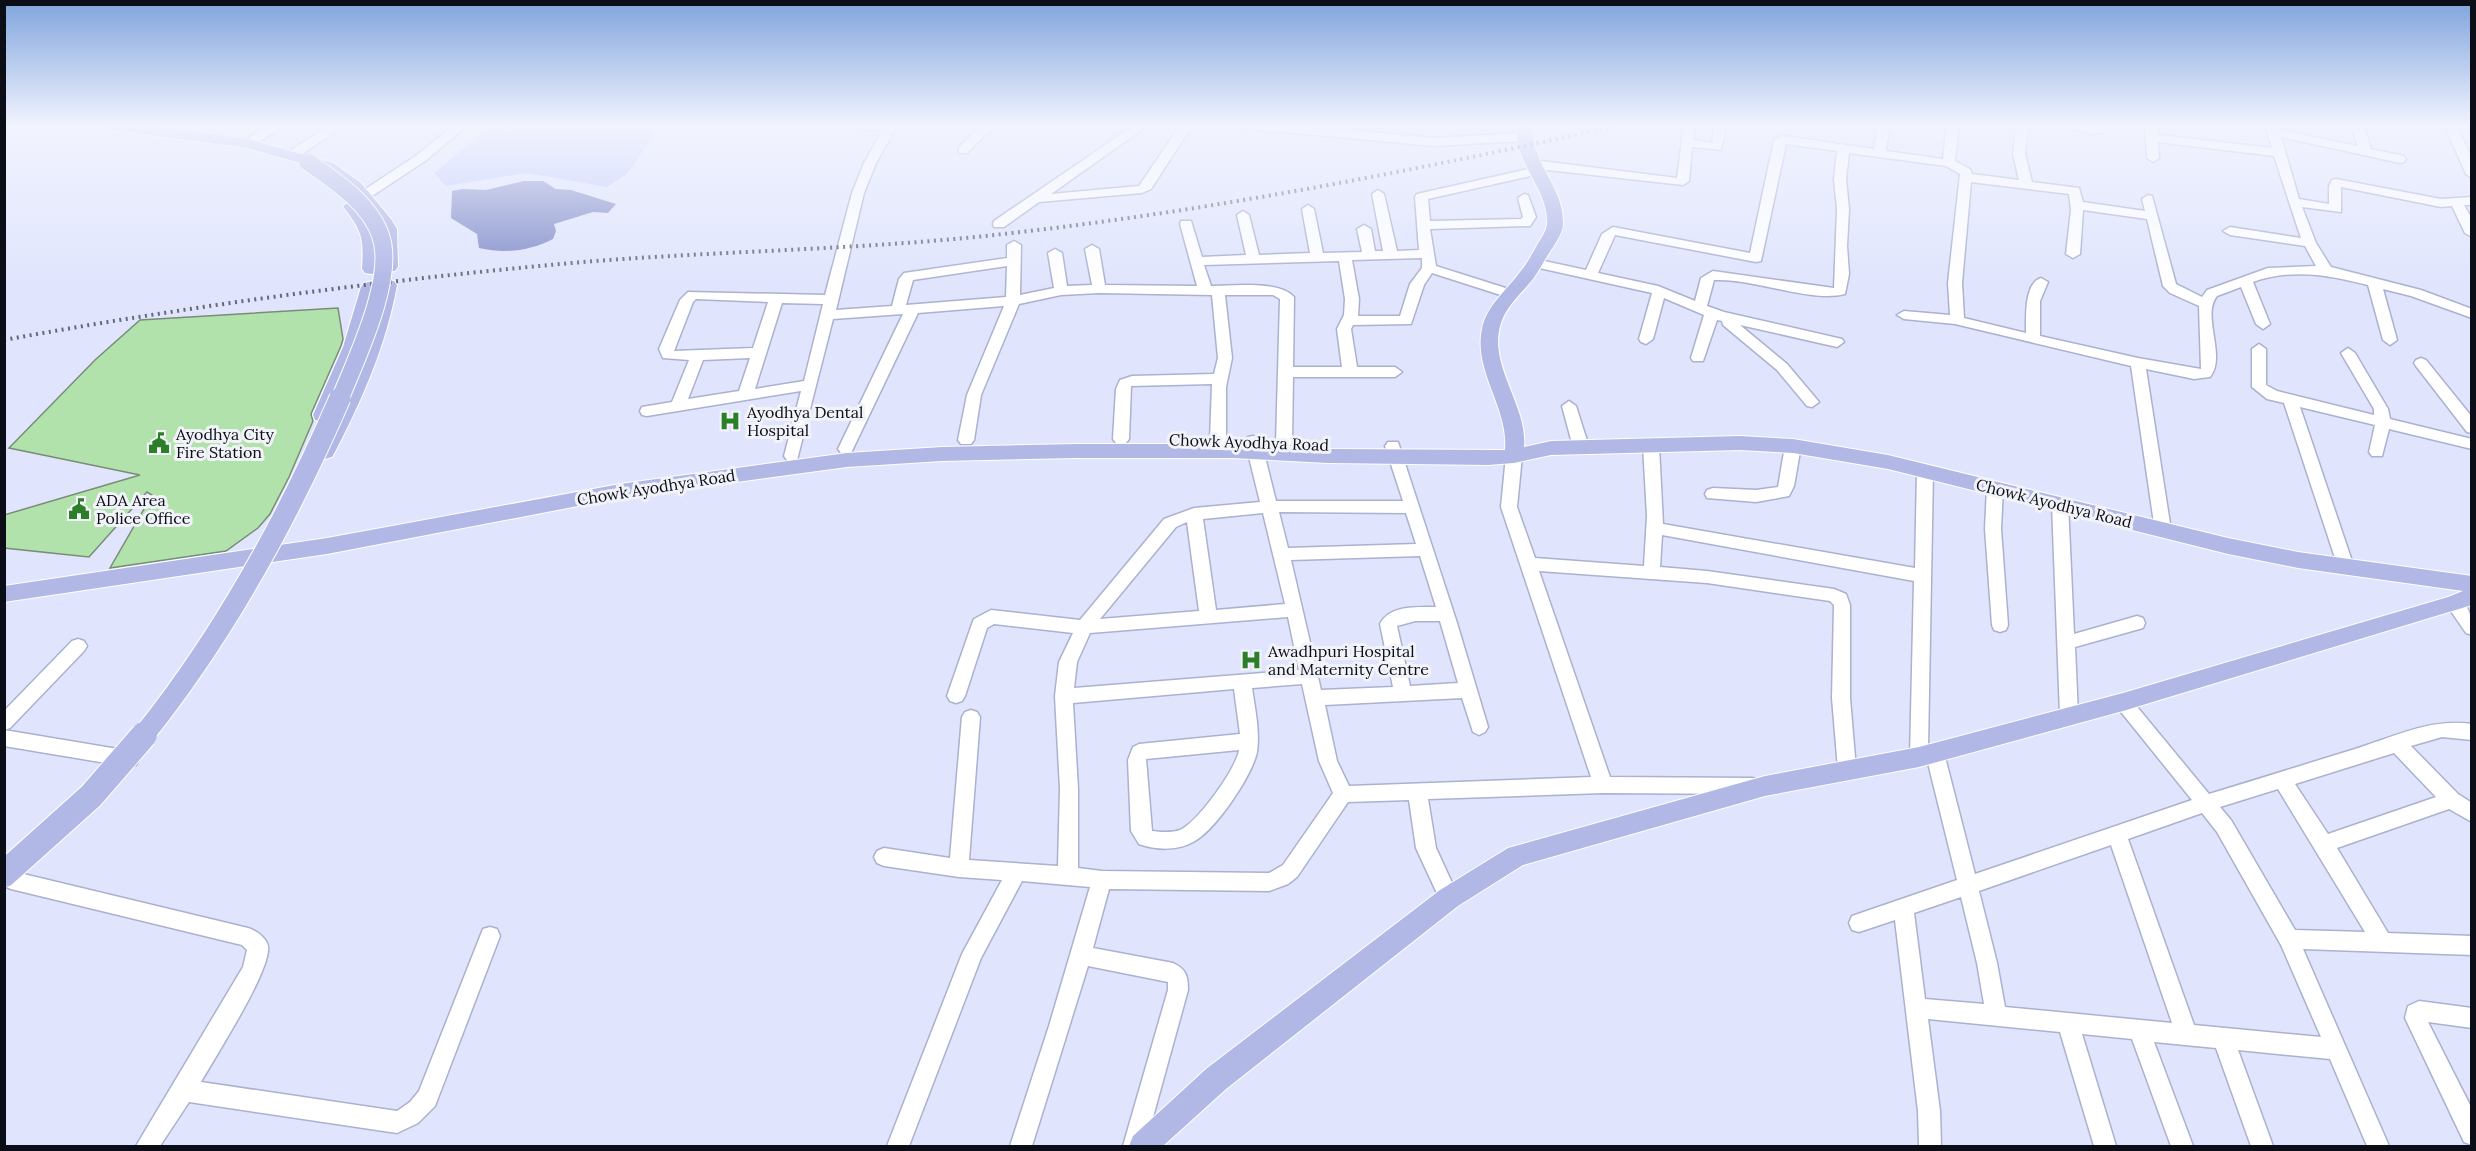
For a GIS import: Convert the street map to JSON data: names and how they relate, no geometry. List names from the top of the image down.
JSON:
{
  "streets": {
    "main road": ["Chowk Ayodhya Road"]
  },
  "places": {
    "hospital": ["Ayodhya Dental Hospital", "Awadhpuri Hospital and Maternity Centre"],
    "public building": ["Ayodhya City Fire Station", "ADA Area Police Office"]
  }
}
